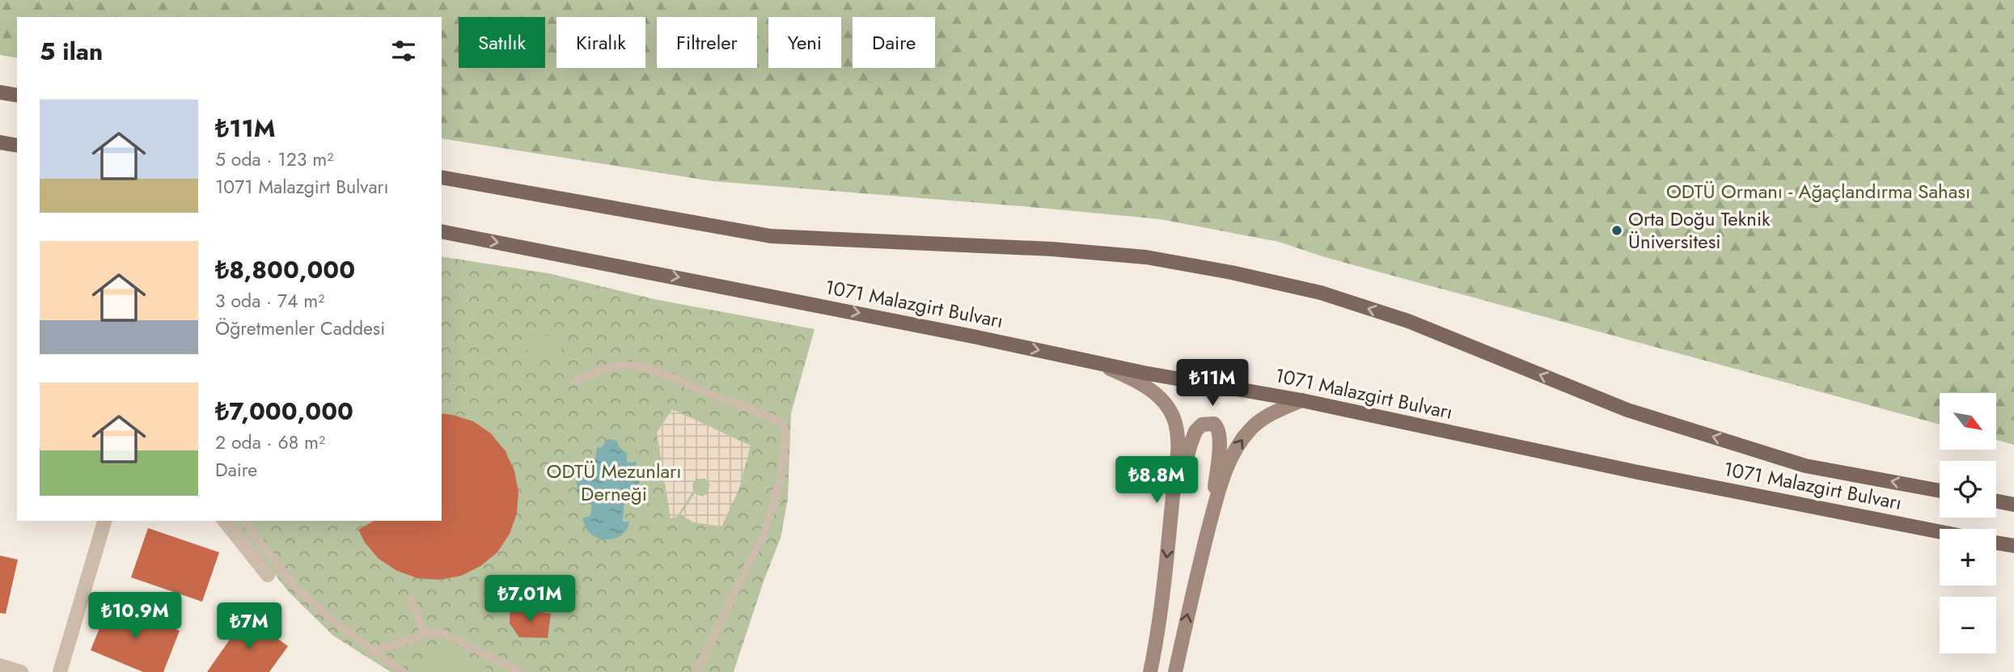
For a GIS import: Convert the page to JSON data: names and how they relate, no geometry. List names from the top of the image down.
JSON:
{
  "streets": {
    "main road": ["1071 Malazgirt Bulvarı"]
  },
  "parks": ["ODTÜ Ormanı - Ağaçlandırma Sahası", "ODTÜ Mezunları Derneği"],
  "places": ["Orta Doğu Teknik Üniversitesi"],
  "north": "bottom right",
  "page": {
    "chip": [
      "Satılık",
      "Kiralık",
      "Filtreler",
      "Yeni",
      "Daire"
    ],
    "heading": "5 ilan",
    "list": [
      {
        "name": "₺11M",
        "note": "5 oda · 123 m² · 1071 Malazgirt Bulvarı"
      },
      {
        "name": "₺8,800,000",
        "note": "3 oda · 74 m² · Öğretmenler Caddesi"
      },
      {
        "name": "₺7,000,000",
        "note": "2 oda · 68 m² · Daire"
      }
    ],
    "price": [
      "₺11M",
      "₺8.8M",
      "₺7.01M",
      "₺10.9M",
      "₺7M"
    ],
    "map_buttons": ["+", "−"]
  }
}
